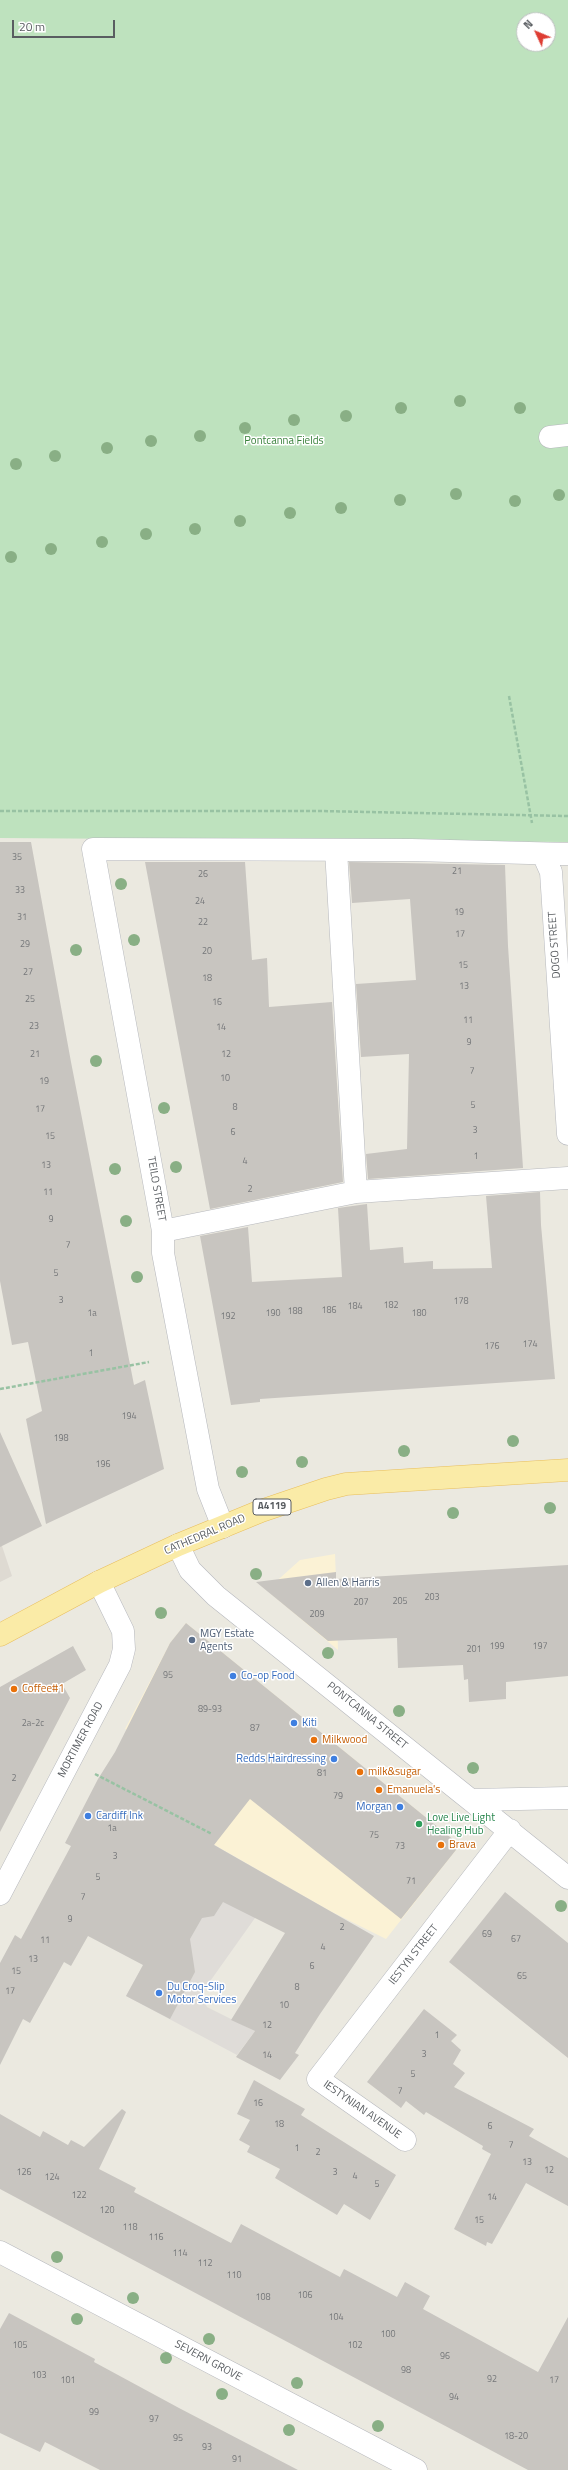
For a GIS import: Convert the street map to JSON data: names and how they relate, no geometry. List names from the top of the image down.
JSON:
{
  "streets": {
    "main road": ["A4119", "CATHEDRAL ROAD"],
    "street": [
      "DOGO STREET",
      "TEILO STREET",
      "PONTCANNA STREET",
      "MORTIMER ROAD",
      "IESTYN STREET",
      "IESTYNIAN AVENUE",
      "SEVERN GROVE"
    ]
  },
  "crossings": [
    ["TEILO STREET", "CATHEDRAL ROAD"],
    ["CATHEDRAL ROAD", "PONTCANNA STREET"],
    ["CATHEDRAL ROAD", "MORTIMER ROAD"],
    ["PONTCANNA STREET", "IESTYN STREET"],
    ["IESTYN STREET", "IESTYNIAN AVENUE"]
  ],
  "parks": ["Pontcanna Fields"],
  "places": [
    "Allen & Harris",
    "MGY Estate Agents",
    "Co-op Food",
    "Coffee#1",
    "Kiti",
    "Milkwood",
    "Redds Hairdressing",
    "milk&sugar",
    "Emanuela's",
    "Morgan",
    "Cardiff Ink",
    "Love Live Light Healing Hub",
    "Brava",
    "Du Croq-Slip Motor Services"
  ],
  "house_numbers": [
    "35",
    "21",
    "26",
    "33",
    "24",
    "19",
    "31",
    "22",
    "17",
    "29",
    "20",
    "15",
    "27",
    "18",
    "13",
    "25",
    "16",
    "11",
    "23",
    "14",
    "9",
    "21",
    "12",
    "7",
    "10",
    "19",
    "5",
    "8",
    "17",
    "3",
    "6",
    "15",
    "1",
    "4",
    "13",
    "2",
    "11",
    "9",
    "7",
    "5",
    "3",
    "178",
    "182",
    "184",
    "186",
    "188",
    "1a",
    "190",
    "180",
    "192",
    "174",
    "176",
    "1",
    "194",
    "198",
    "196",
    "203",
    "205",
    "207",
    "209",
    "199",
    "197",
    "201",
    "95",
    "89-93",
    "2a-2c",
    "87",
    "81",
    "2",
    "79",
    "1a",
    "75",
    "73",
    "3",
    "5",
    "71",
    "7",
    "9",
    "2",
    "69",
    "67",
    "11",
    "4",
    "13",
    "6",
    "15",
    "65",
    "8",
    "17",
    "10",
    "12",
    "1",
    "3",
    "14",
    "5",
    "7",
    "16",
    "18",
    "6",
    "7",
    "1",
    "2",
    "13",
    "12",
    "126",
    "3",
    "4",
    "124",
    "5",
    "122",
    "14",
    "120",
    "15",
    "118",
    "116",
    "114",
    "112",
    "110",
    "106",
    "108",
    "104",
    "100",
    "105",
    "102",
    "96",
    "98",
    "103",
    "92",
    "101",
    "17",
    "94",
    "99",
    "97",
    "18-20",
    "95",
    "93",
    "91"
  ],
  "scale_bar": "20 m",
  "north": "top left"
}
